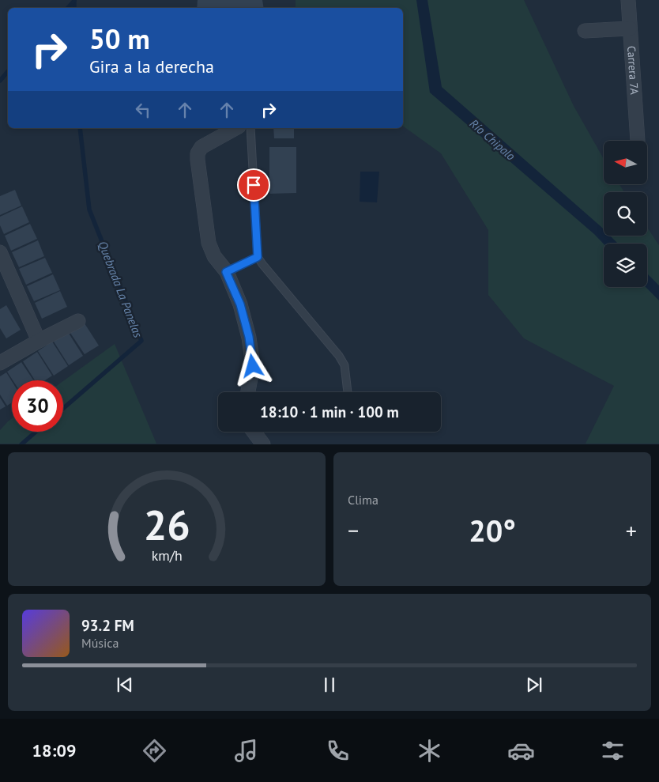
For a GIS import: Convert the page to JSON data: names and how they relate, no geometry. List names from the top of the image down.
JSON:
{
  "streets": {
    "street": ["Carrera 7A"]
  },
  "water": ["Río Chipalo", "Quebrada La Panelas"],
  "north": "left",
  "page": {
    "turn": ["50 m", "Gira a la derecha"],
    "limit": "30",
    "trip": "18:10 · 1 min · 100 m",
    "tile": "Clima",
    "heat": ["−", "20°", "+"],
    "song": ["93.2 FM", "Música"],
    "tabs": "18:09",
    "gauge": ["26", "km/h"]
  }
}
